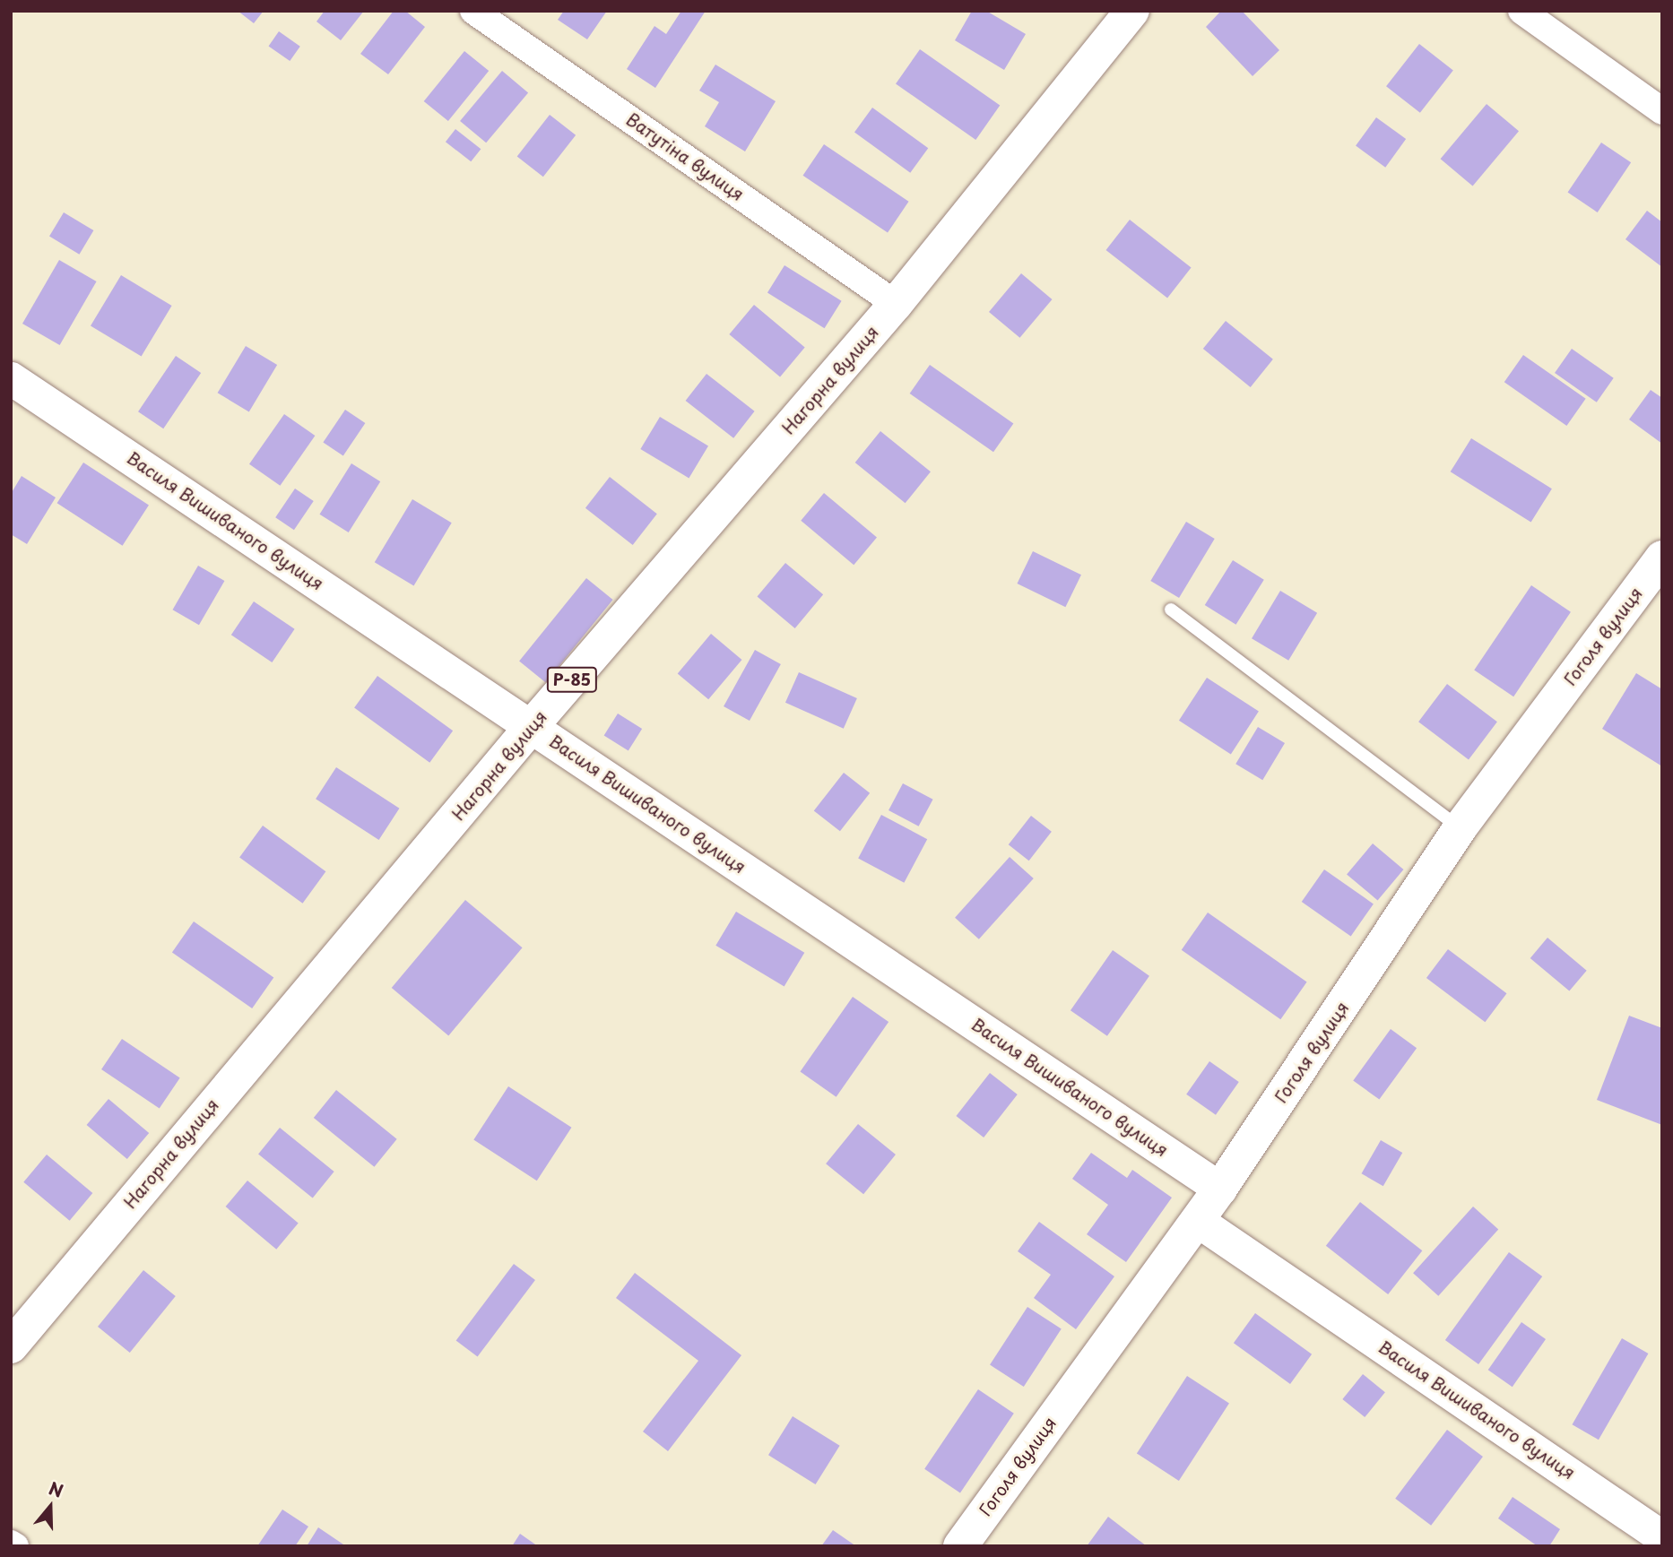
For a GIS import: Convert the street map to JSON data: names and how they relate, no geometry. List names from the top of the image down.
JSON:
{
  "streets": {
    "main road": ["Нагорна вулиця", "Гоголя вулиця", "Р-85"],
    "street": ["Ватутіна вулиця", "Василя Вишиваного вулиця"]
  },
  "crossings": [
    ["Ватутіна вулиця", "Нагорна вулиця"],
    ["Нагорна вулиця", "Василя Вишиваного вулиця"],
    ["Василя Вишиваного вулиця", "Гоголя вулиця"]
  ],
  "north": "top"
}
